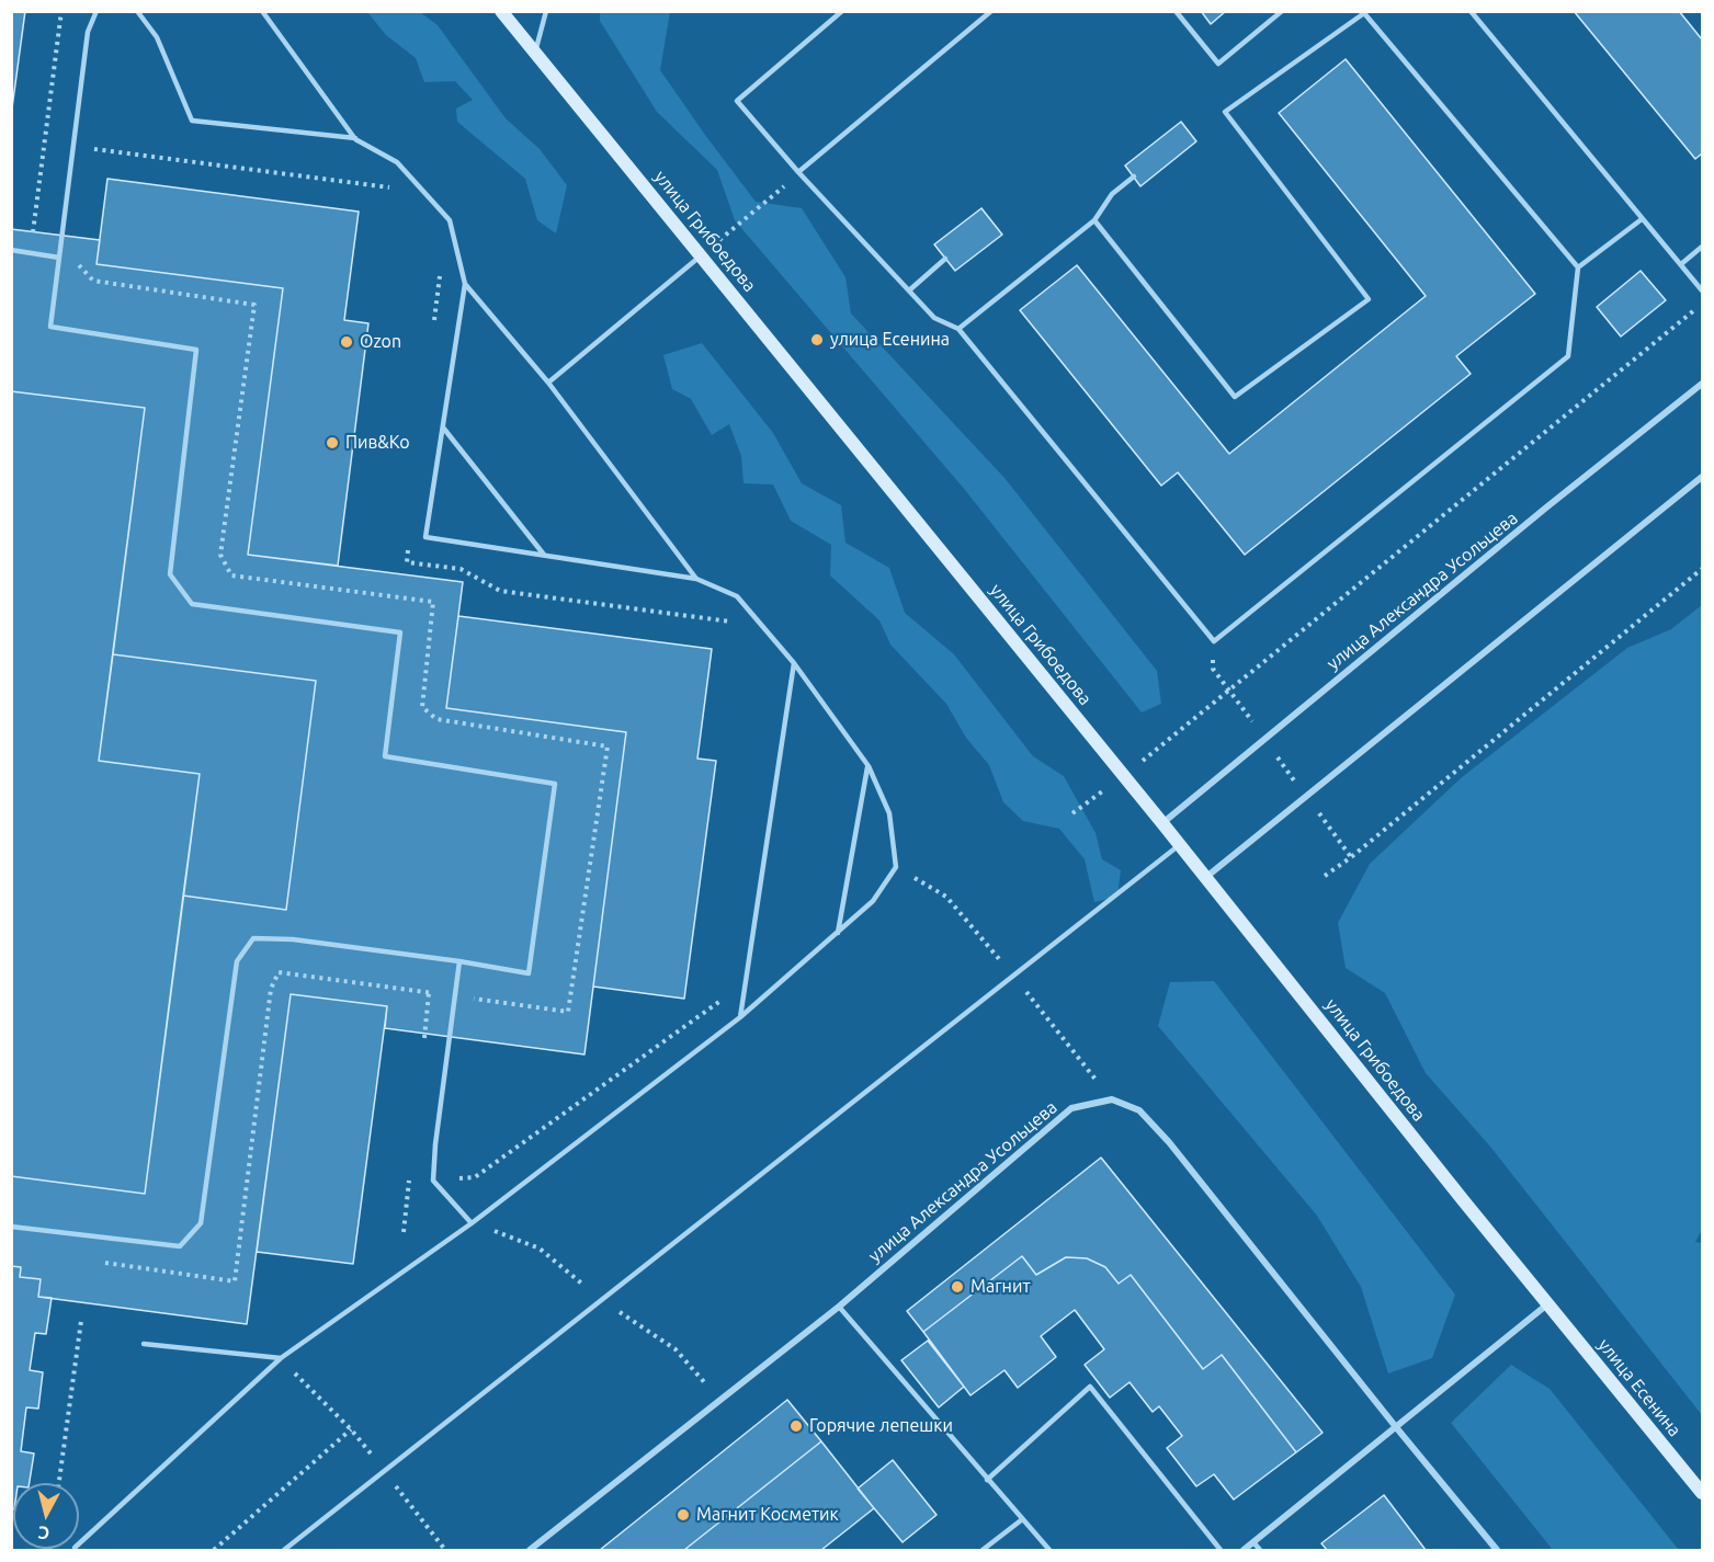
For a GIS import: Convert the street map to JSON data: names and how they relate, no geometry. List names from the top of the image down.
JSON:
{
  "streets": {
    "main road": ["улица Грибоедова", "улица Есенина"],
    "street": ["улица Александра Усольцева"]
  },
  "crossings": [
    ["улица Грибоедова", "улица Александра Усольцева"],
    ["улица Грибоедова", "улица Есенина"]
  ],
  "places": [
    "улица Есенина",
    "Ozon",
    "Пив&Ко",
    "Магнит",
    "Горячие лепешки",
    "Магнит Косметик"
  ],
  "north": "bottom"
}
